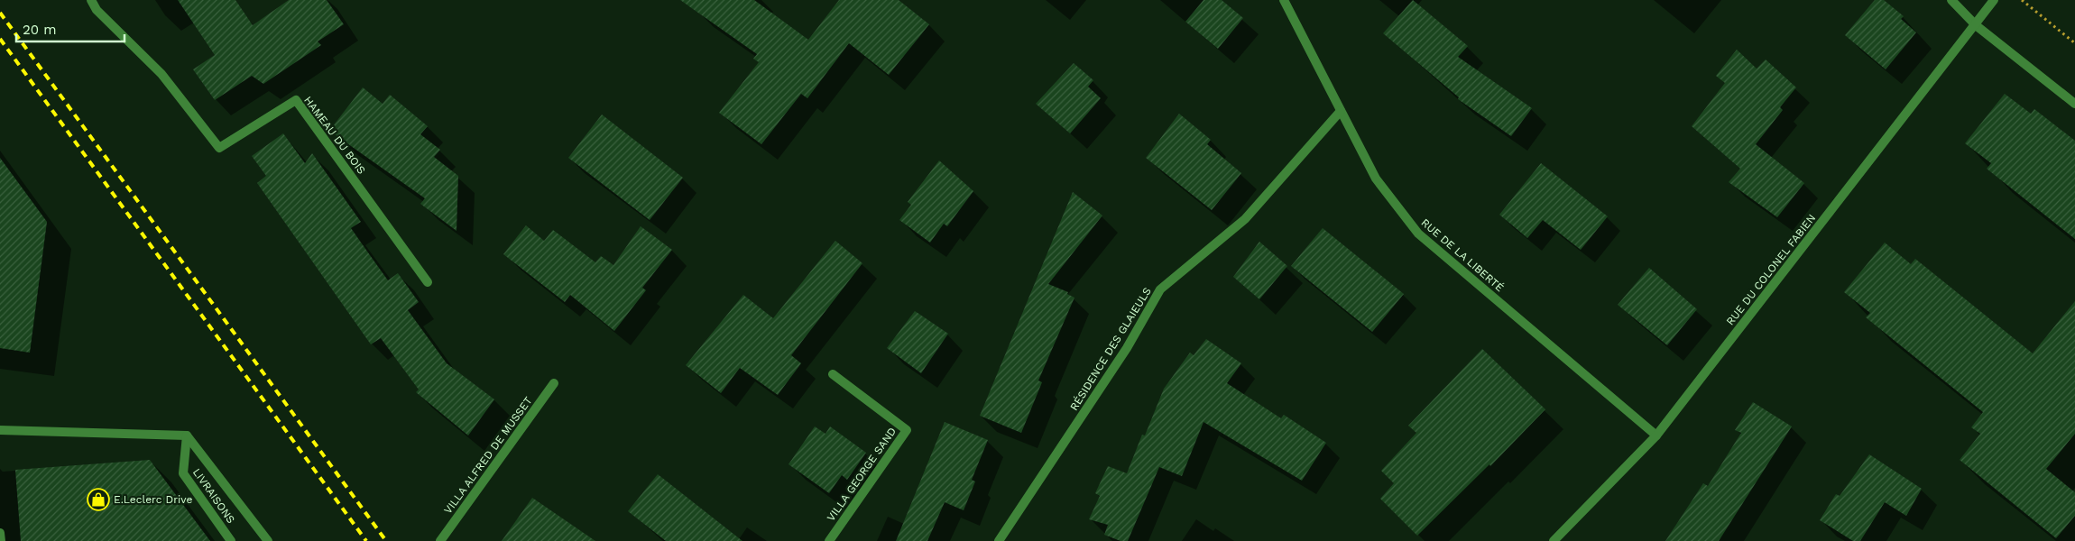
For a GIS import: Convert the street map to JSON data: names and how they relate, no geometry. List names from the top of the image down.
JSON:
{
  "streets": {
    "street": [
      "HAMEAU DU BOIS",
      "RUE DE LA LIBERTÉ",
      "RUE DU COLONEL FABIEN",
      "RÉSIDENCE DES GLAIEULS",
      "VILLA ALFRED DE MUSSET",
      "VILLA GEORGE SAND",
      "LIVRAISONS"
    ]
  },
  "crossings": [
    ["RUE DE LA LIBERTÉ", "RUE DU COLONEL FABIEN"],
    ["RUE DE LA LIBERTÉ", "RÉSIDENCE DES GLAIEULS"]
  ],
  "places": {
    "shop": ["E.Leclerc Drive"]
  },
  "scale_bar": "20 m"
}
